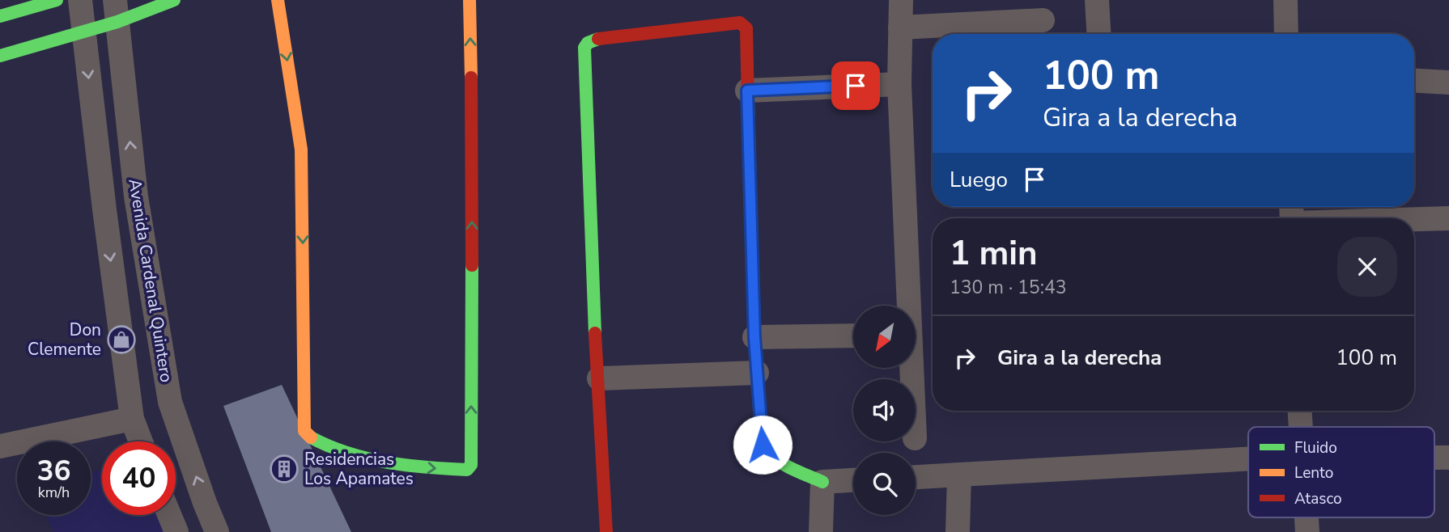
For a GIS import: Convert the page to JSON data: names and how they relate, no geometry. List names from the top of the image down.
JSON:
{
  "streets": {
    "street": ["Avenida Cardenal Quintero"]
  },
  "places": {
    "shop": ["Don Clemente"],
    "building": ["Residencias Los Apamates"]
  },
  "legend": ["Fluido", "Lento", "Atasco"],
  "north": "bottom left",
  "page": {
    "turn": ["100 m", "Gira a la derecha"],
    "then": "Luego",
    "heading": ["1 min", "130 m · 15:43"],
    "list": [
      {
        "name": "Gira a la derecha",
        "value": "100 m"
      }
    ],
    "speed": "36 km/h",
    "limit": "40"
  }
}
